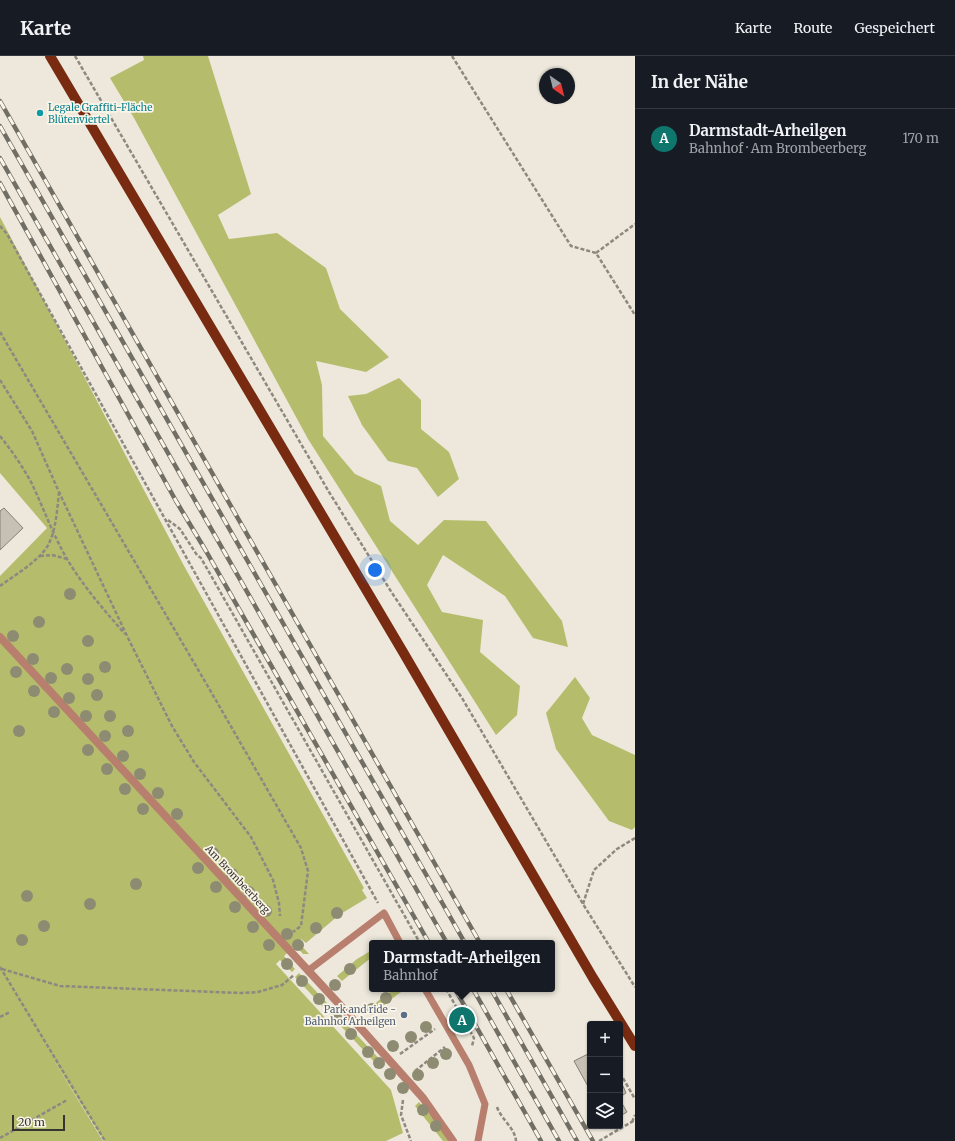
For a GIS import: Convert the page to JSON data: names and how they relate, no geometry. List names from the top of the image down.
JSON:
{
  "streets": {
    "street": ["Am Brombeerberg"]
  },
  "places": ["Legale Graffiti-Fläche Blütenviertel", "Park and ride - Bahnhof Arheilgen"],
  "scale_bar": "20 m",
  "north": "bottom right",
  "page": {
    "header": "Karte",
    "nav": ["Karte", "Route", "Gespeichert"],
    "heading": "In der Nähe",
    "list": [
      {
        "mark": "A",
        "name": "Darmstadt-Arheilgen",
        "note": "Bahnhof · Am Brombeerberg",
        "value": "170 m"
      }
    ],
    "popup": ["Darmstadt-Arheilgen", "Bahnhof"],
    "pins": "A",
    "map_buttons": ["+", "−"],
    "scale": "20 m"
  }
}
